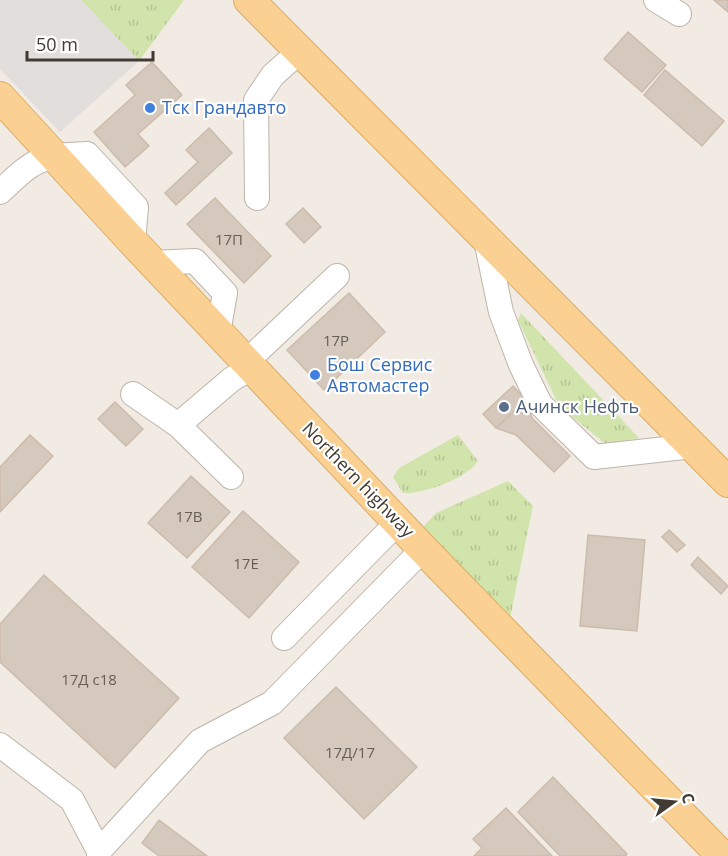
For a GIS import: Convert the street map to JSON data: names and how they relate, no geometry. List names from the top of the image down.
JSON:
{
  "streets": {
    "main road": ["Northern highway"]
  },
  "places": ["Тск Грандавто", "Бош Сервис Автомастер", "Ачинск Нефть"],
  "house_numbers": [
    "17П",
    "17Р",
    "17В",
    "17Е",
    "17Д с18",
    "17Д/17"
  ],
  "scale_bar": "50 m",
  "north": "right"
}
